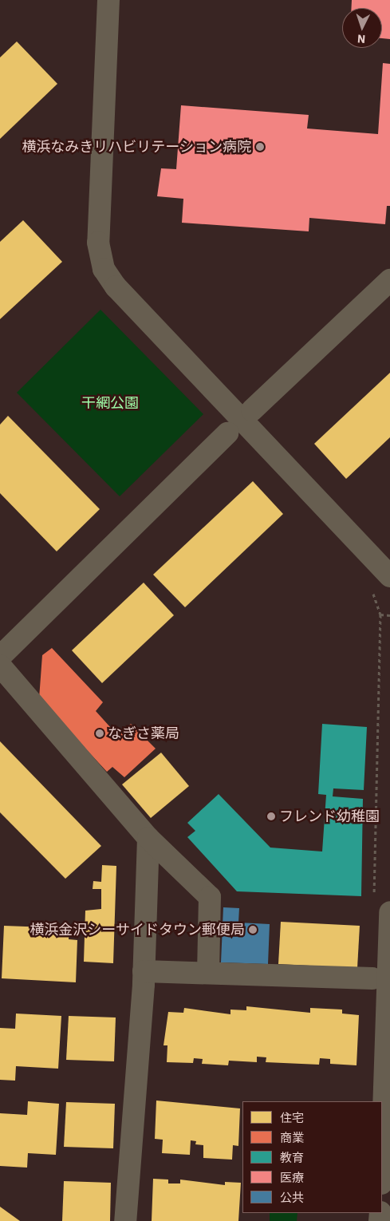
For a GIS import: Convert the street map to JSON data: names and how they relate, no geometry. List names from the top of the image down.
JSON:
{
  "parks": ["干網公園"],
  "places": [
    "横浜なみきリハビリテーション病院",
    "なぎさ薬局",
    "フレンド幼稚園",
    "横浜金沢シーサイドタウン郵便局"
  ],
  "legend": [
    "住宅",
    "商業",
    "教育",
    "医療",
    "公共"
  ],
  "north": "bottom"
}
